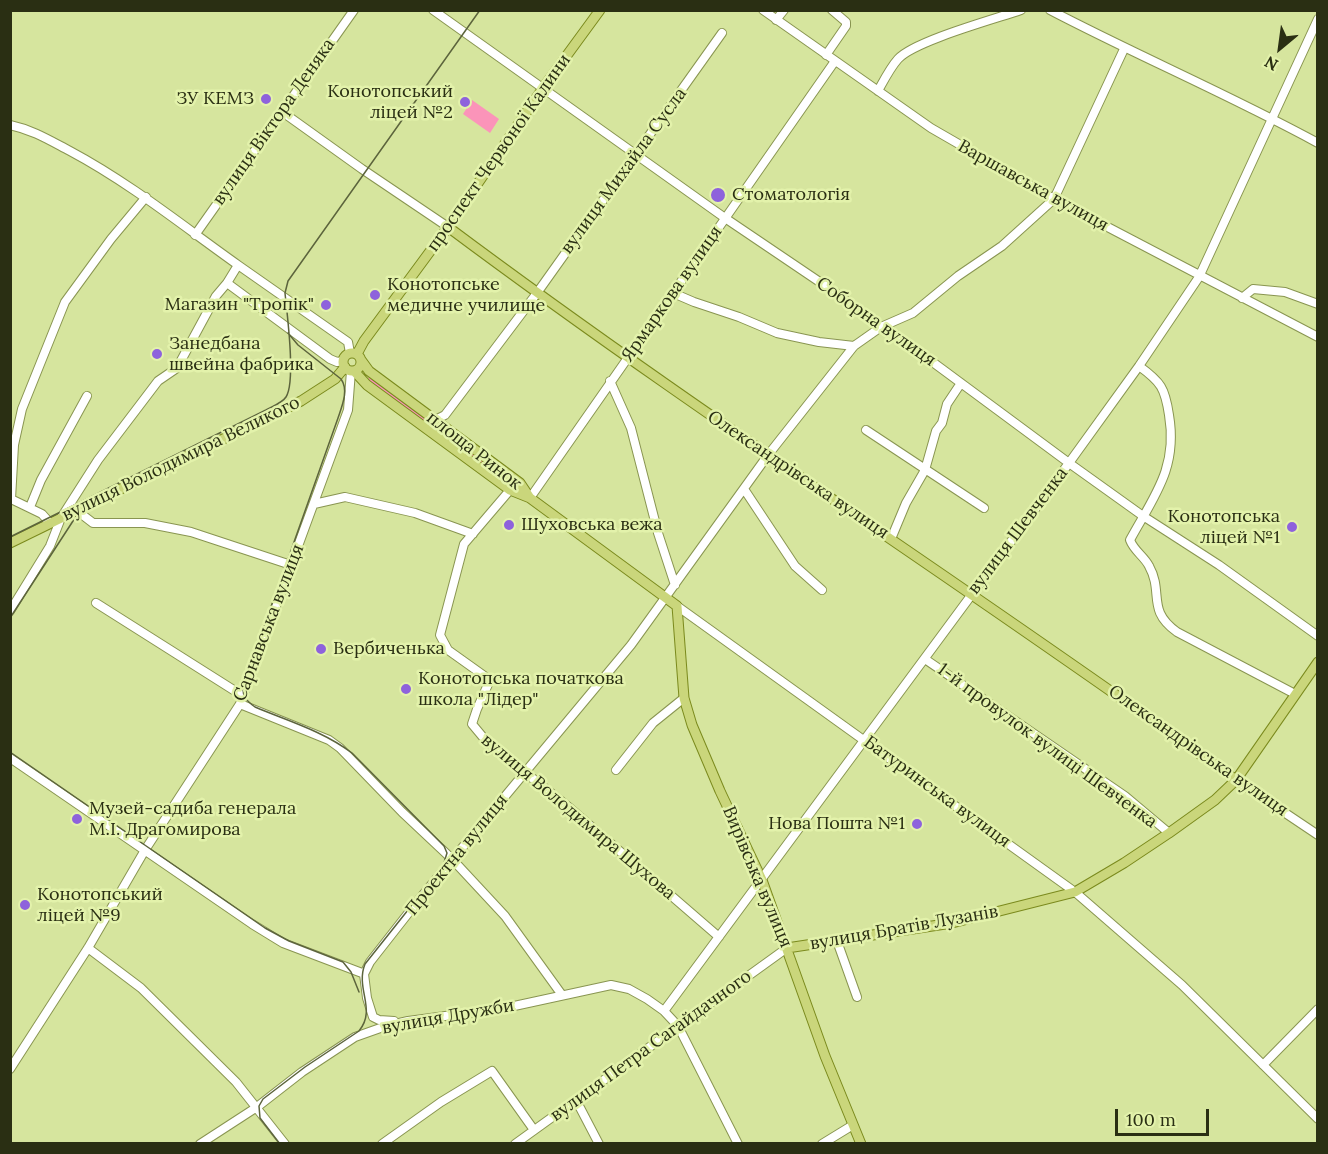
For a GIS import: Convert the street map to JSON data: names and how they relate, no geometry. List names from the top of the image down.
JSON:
{
  "streets": {
    "main road": [
      "проспект Червоної Калини",
      "площа Ринок",
      "вулиця Володимира Великого",
      "Олександрівська вулиця",
      "Батуринська вулиця",
      "Вирівська вулиця",
      "вулиця Братів Лузанів"
    ],
    "street": [
      "вулиця Віктора Деняка",
      "вулиця Михайла Сусла",
      "Варшавська вулиця",
      "Ярмаркова вулиця",
      "Соборна вулиця",
      "вулиця Шевченка",
      "Сарнавська вулиця",
      "1-й провулок вулиці Шевченка",
      "вулиця Володимира Шухова",
      "Проектна вулиця",
      "вулиця Дружби",
      "вулиця Петра Сагайдачного"
    ]
  },
  "crossings": [
    ["вулиця Віктора Деняка", "Олександрівська вулиця"],
    ["проспект Червоної Калини", "Соборна вулиця"],
    ["проспект Червоної Калини", "площа Ринок"],
    ["проспект Червоної Калини", "вулиця Володимира Великого"],
    ["проспект Червоної Калини", "Олександрівська вулиця"],
    ["проспект Червоної Калини", "Сарнавська вулиця"],
    ["вулиця Михайла Сусла", "Соборна вулиця"],
    ["вулиця Михайла Сусла", "площа Ринок"],
    ["вулиця Михайла Сусла", "Олександрівська вулиця"],
    ["Варшавська вулиця", "Ярмаркова вулиця"],
    ["Варшавська вулиця", "вулиця Шевченка"],
    ["Варшавська вулиця", "Проектна вулиця"],
    ["Ярмаркова вулиця", "Соборна вулиця"],
    ["Ярмаркова вулиця", "площа Ринок"],
    ["Ярмаркова вулиця", "Олександрівська вулиця"],
    ["Ярмаркова вулиця", "Батуринська вулиця"],
    ["Соборна вулиця", "вулиця Шевченка"],
    ["Соборна вулиця", "Проектна вулиця"],
    ["площа Ринок", "вулиця Володимира Великого"],
    ["площа Ринок", "Сарнавська вулиця"],
    ["площа Ринок", "Батуринська вулиця"],
    ["площа Ринок", "вулиця Володимира Шухова"],
    ["вулиця Володимира Великого", "Сарнавська вулиця"],
    ["Олександрівська вулиця", "вулиця Шевченка"],
    ["Олександрівська вулиця", "Проектна вулиця"],
    ["Олександрівська вулиця", "вулиця Братів Лузанів"],
    ["вулиця Шевченка", "1-й провулок вулиці Шевченка"],
    ["вулиця Шевченка", "Батуринська вулиця"],
    ["вулиця Шевченка", "вулиця Володимира Шухова"],
    ["вулиця Шевченка", "Вирівська вулиця"],
    ["вулиця Шевченка", "вулиця Дружби"],
    ["1-й провулок вулиці Шевченка", "вулиця Братів Лузанів"],
    ["Батуринська вулиця", "Проектна вулиця"],
    ["Батуринська вулиця", "Вирівська вулиця"],
    ["Батуринська вулиця", "вулиця Братів Лузанів"],
    ["вулиця Володимира Шухова", "Проектна вулиця"],
    ["Вирівська вулиця", "вулиця Братів Лузанів"],
    ["Вирівська вулиця", "вулиця Петра Сагайдачного"],
    ["вулиця Братів Лузанів", "вулиця Петра Сагайдачного"],
    ["вулиця Дружби", "вулиця Петра Сагайдачного"]
  ],
  "places": [
    "ЗУ КЕМЗ",
    "Конотопський ліцей №2",
    "Стоматологія",
    "Конотопське медичне училище",
    "Магазин \"Тропік\"",
    "Занедбана швейна фабрика",
    "Шуховська вежа",
    "Конотопська ліцей №1",
    "Вербиченька",
    "Конотопська початкова школа \"Лідер\"",
    "Музей-садиба генерала М.І. Драгомирова",
    "Нова Пошта №1",
    "Конотопський ліцей №9"
  ],
  "scale_bar": "100 m",
  "north": "bottom left"
}
